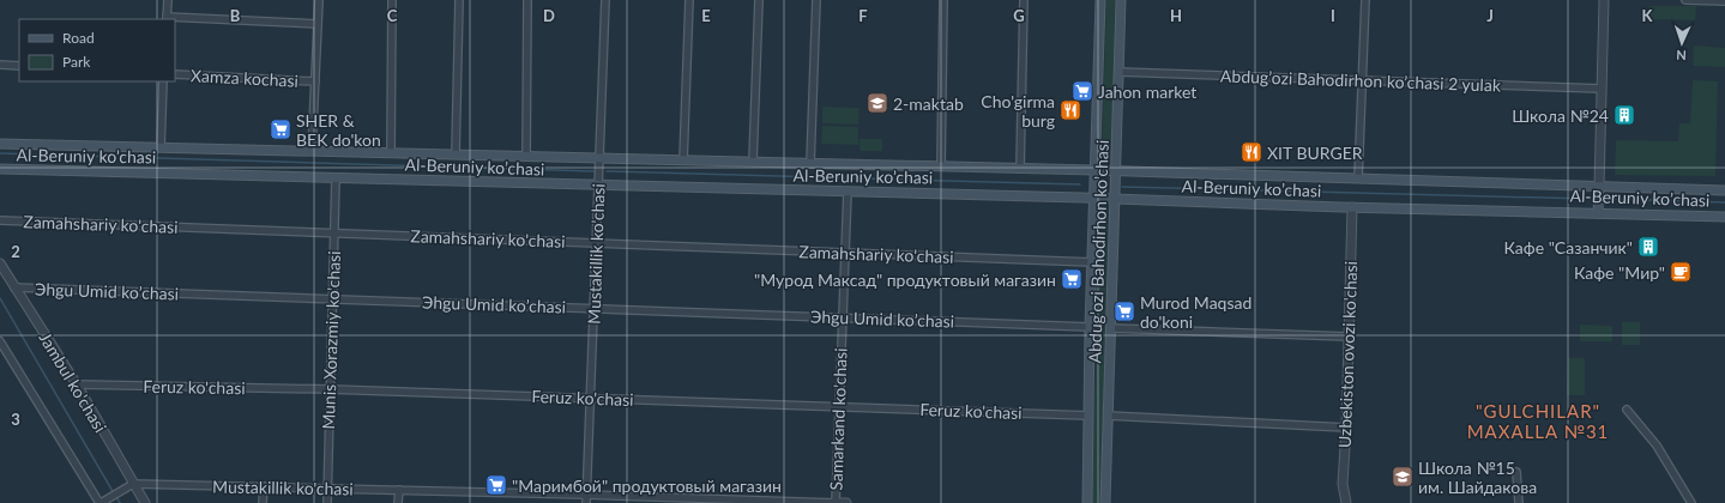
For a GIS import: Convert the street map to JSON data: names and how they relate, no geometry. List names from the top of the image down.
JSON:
{
  "streets": {
    "main road": ["Al-Beruniy ko’chasi", "Abdug’ozi Bahodirhon ko’chasi"],
    "street": [
      "Xamza kochasi",
      "Abdug’ozi Bahodirhon ko’chasi 2 yulak",
      "Zamahshariy ko'chasi",
      "Mustakillik ko'chasi",
      "Эhgu Umid ko’chasi",
      "Munis Xorazmiy ko'chasi",
      "Uzbekiston ovozi ko'chasi",
      "Jambul ko'chasi",
      "Feruz ko'chasi",
      "Samarkand ko'chasi"
    ]
  },
  "crossings": [
    ["Abdug’ozi Bahodirhon ko’chasi 2 yulak", "Abdug’ozi Bahodirhon ko’chasi"],
    ["Al-Beruniy ko’chasi", "Abdug’ozi Bahodirhon ko’chasi"],
    ["Al-Beruniy ko’chasi", "Mustakillik ko'chasi"],
    ["Al-Beruniy ko’chasi", "Munis Xorazmiy ko'chasi"],
    ["Al-Beruniy ko’chasi", "Uzbekiston ovozi ko'chasi"],
    ["Al-Beruniy ko’chasi", "Samarkand ko'chasi"],
    ["Zamahshariy ko'chasi", "Abdug’ozi Bahodirhon ko’chasi"],
    ["Zamahshariy ko'chasi", "Mustakillik ko'chasi"],
    ["Zamahshariy ko'chasi", "Munis Xorazmiy ko'chasi"],
    ["Zamahshariy ko'chasi", "Samarkand ko'chasi"],
    ["Abdug’ozi Bahodirhon ko’chasi", "Эhgu Umid ko’chasi"],
    ["Abdug’ozi Bahodirhon ko’chasi", "Feruz ko'chasi"],
    ["Mustakillik ko'chasi", "Эhgu Umid ko’chasi"],
    ["Mustakillik ko'chasi", "Munis Xorazmiy ko'chasi"],
    ["Mustakillik ko'chasi", "Jambul ko'chasi"],
    ["Mustakillik ko'chasi", "Feruz ko'chasi"],
    ["Mustakillik ko'chasi", "Samarkand ko'chasi"],
    ["Эhgu Umid ko’chasi", "Munis Xorazmiy ko'chasi"],
    ["Эhgu Umid ko’chasi", "Jambul ko'chasi"],
    ["Эhgu Umid ko’chasi", "Samarkand ko'chasi"],
    ["Munis Xorazmiy ko'chasi", "Feruz ko'chasi"],
    ["Jambul ko'chasi", "Feruz ko'chasi"],
    ["Feruz ko'chasi", "Samarkand ko'chasi"]
  ],
  "districts": ["\"GULCHILAR\" MAXALLA №31"],
  "places": {
    "supermarket": [
      "Jahon market",
      "SHER & BEK do'kon",
      "\"Мурод Максад\" продуктовый магазин",
      "Murod Maqsad do'koni",
      "\"Маримбой\" продуктовый магазин"
    ],
    "school or university": ["2-maktab", "Школа №15 им. Шайдакова"],
    "restaurant": ["Cho'girma burg", "XIT BURGER"],
    "building": ["Школа №24", "Кафе \"Сазанчик\""],
    "cafe": ["Кафе \"Мир\""]
  },
  "legend": ["Road", "Park"],
  "north": "bottom",
  "grid": {
    "columns": [
      "B",
      "C",
      "D",
      "E",
      "F",
      "G",
      "H",
      "I",
      "J",
      "K"
    ],
    "rows": ["2", "3"]
  }
}
